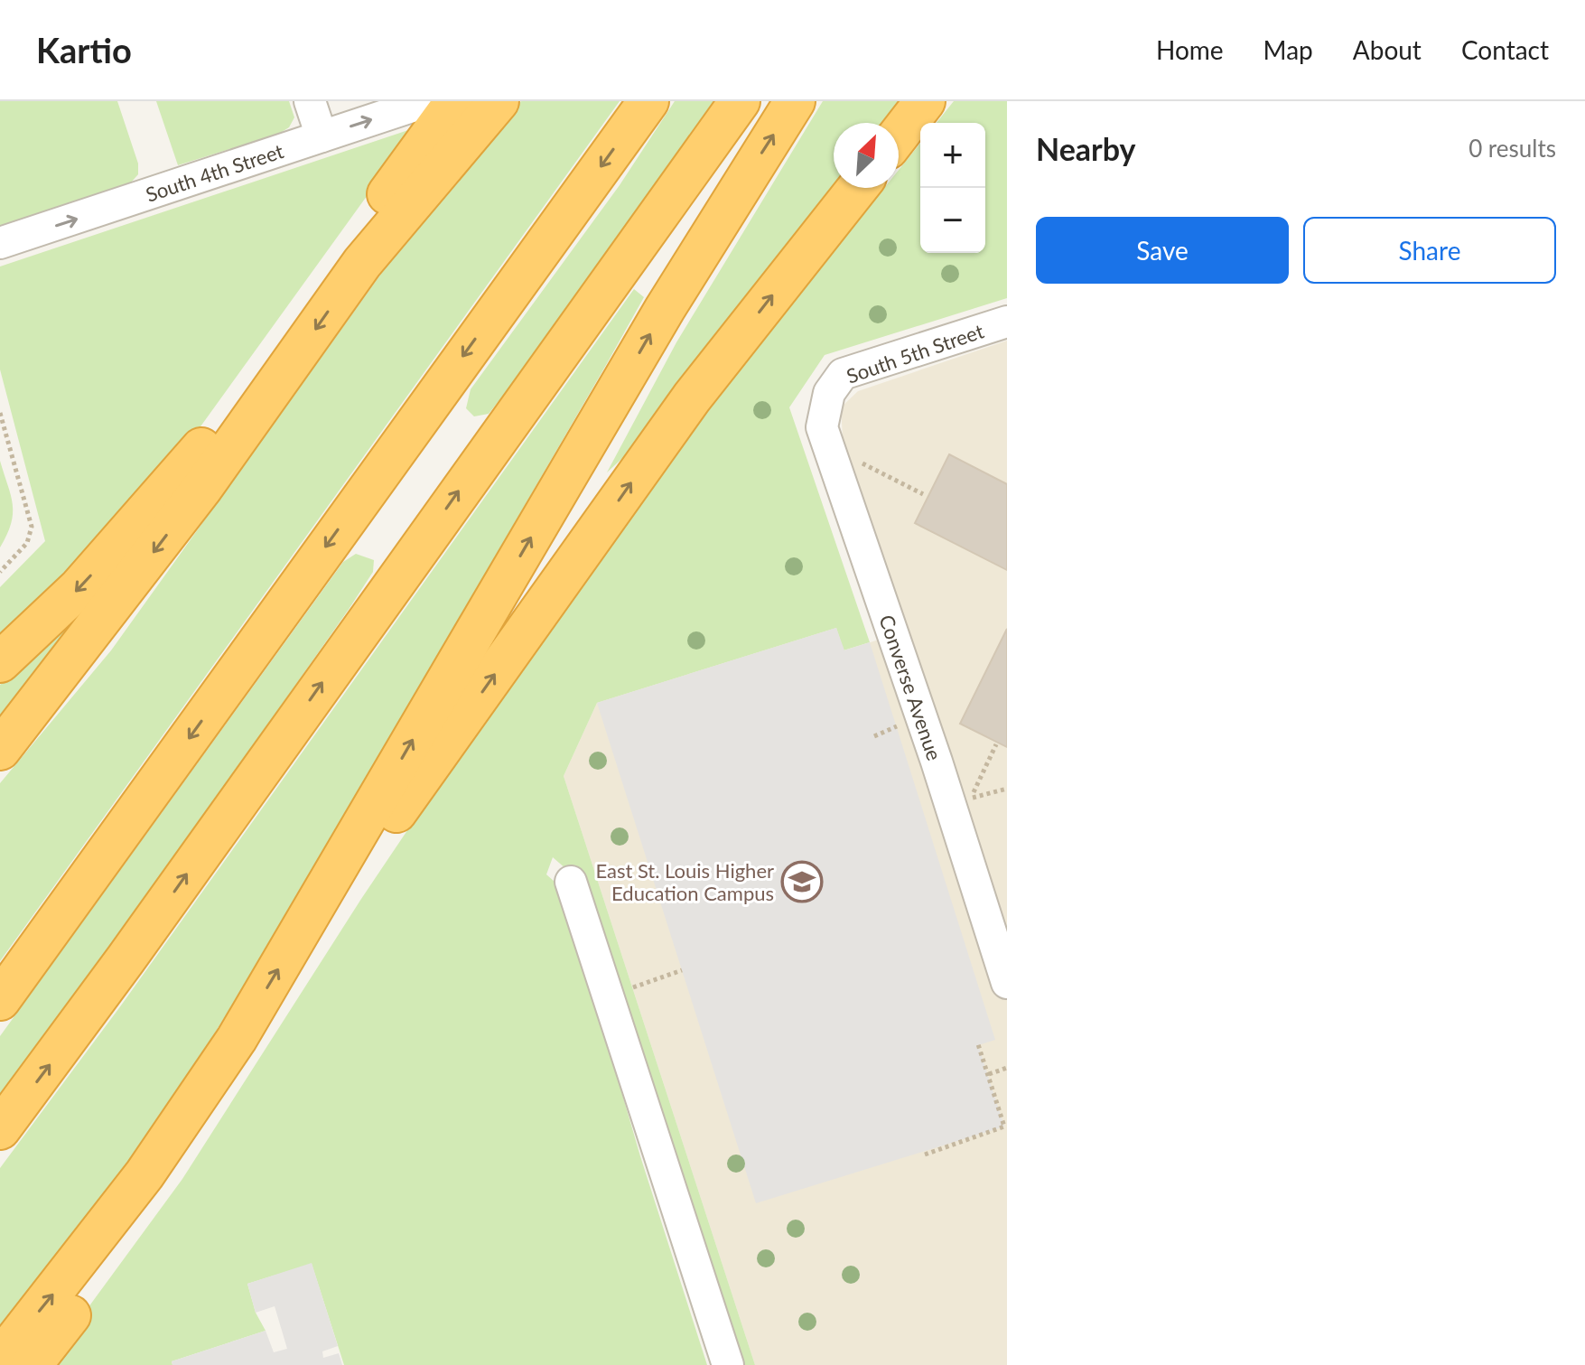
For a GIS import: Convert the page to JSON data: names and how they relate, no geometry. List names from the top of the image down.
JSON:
{
  "streets": {
    "street": ["South 4th Street", "South 5th Street", "Converse Avenue"]
  },
  "crossings": [
    ["South 5th Street", "Converse Avenue"]
  ],
  "one_way": ["South 4th Street"],
  "places": {
    "school or university": ["East St. Louis Higher Education Campus"]
  },
  "north": "top right",
  "page": {
    "header": "Kartio",
    "nav": [
      "Home",
      "Map",
      "About",
      "Contact"
    ],
    "heading": ["Nearby", "0 results"],
    "map_buttons": ["+", "−"],
    "buttons": ["Save", "Share"]
  }
}
